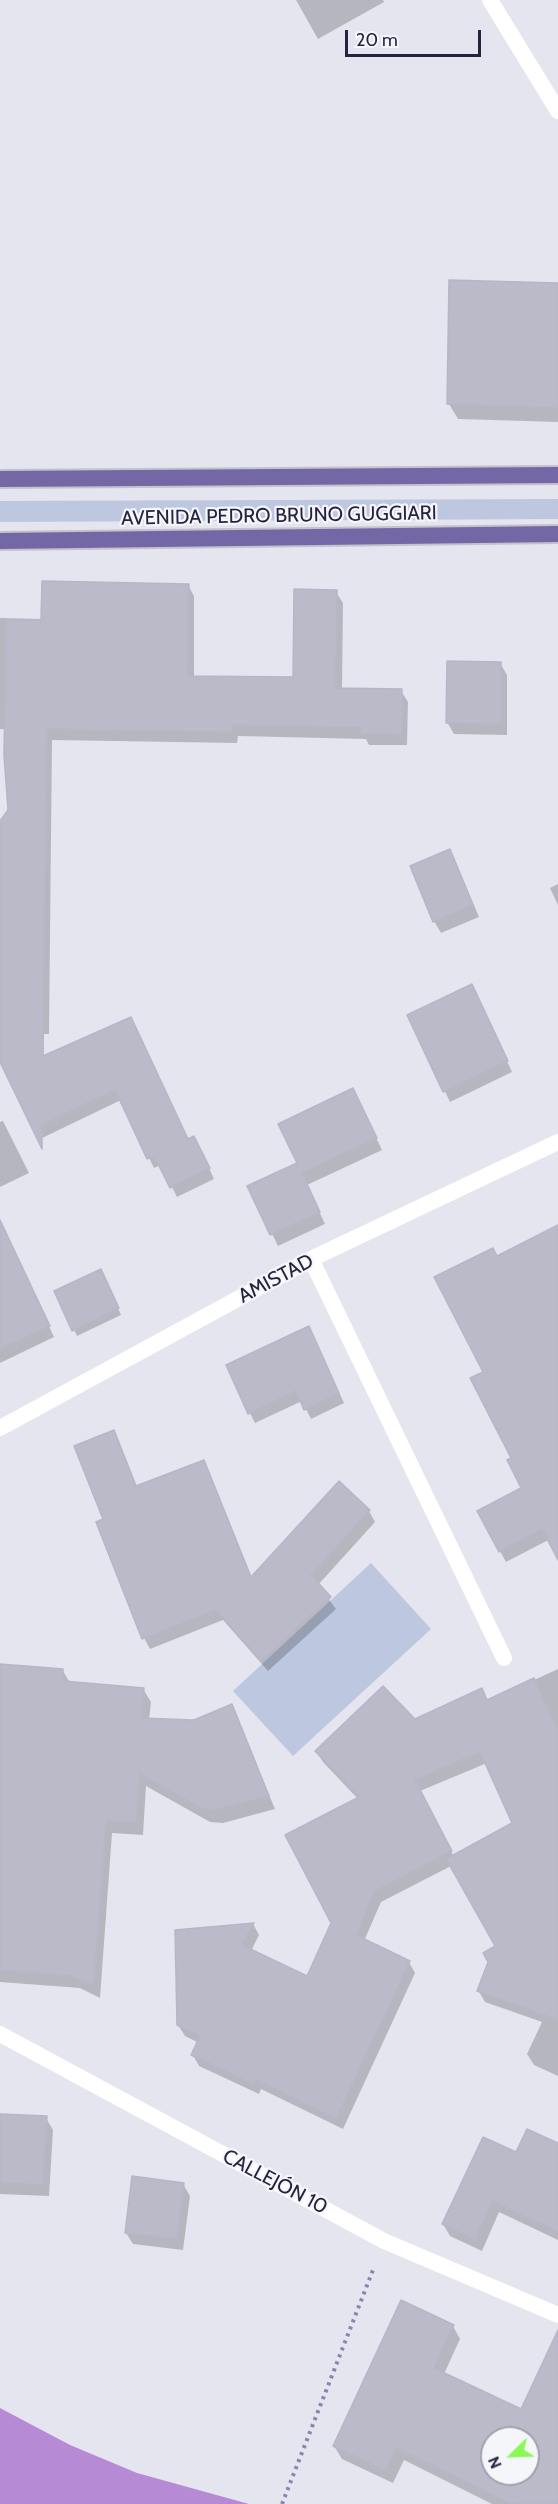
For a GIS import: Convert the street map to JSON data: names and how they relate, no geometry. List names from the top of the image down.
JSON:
{
  "streets": {
    "main road": ["AVENIDA PEDRO BRUNO GUGGIARI"],
    "street": ["AMISTAD", "CALLEJÓN 10"]
  },
  "scale_bar": "20 m",
  "north": "bottom left"
}
